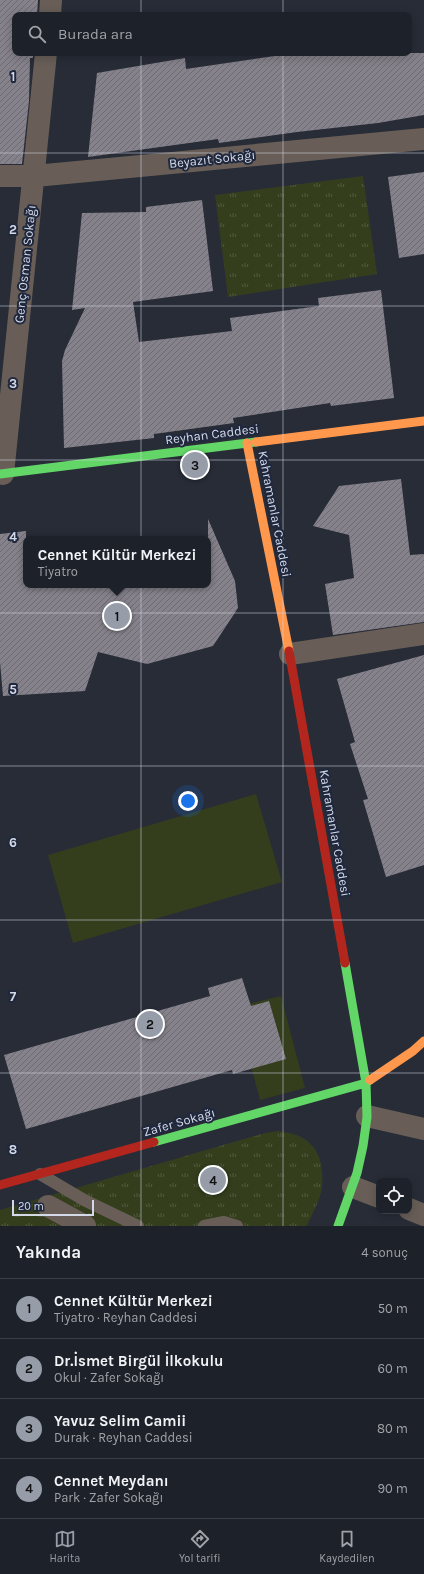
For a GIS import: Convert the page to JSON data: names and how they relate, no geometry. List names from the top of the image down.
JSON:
{
  "streets": {
    "street": [
      "Beyazıt Sokağı",
      "Genç Osman Sokağı",
      "Reyhan Caddesi",
      "Kahramanlar Caddesi",
      "Zafer Sokağı"
    ]
  },
  "crossings": [
    ["Beyazıt Sokağı", "Genç Osman Sokağı"],
    ["Genç Osman Sokağı", "Reyhan Caddesi"],
    ["Reyhan Caddesi", "Kahramanlar Caddesi"],
    ["Kahramanlar Caddesi", "Zafer Sokağı"]
  ],
  "scale_bar": "20 m",
  "page": {
    "search": "Burada ara",
    "pins": [
      "3",
      "1",
      "2",
      "4"
    ],
    "popup": ["Cennet Kültür Merkezi", "Tiyatro"],
    "scale": "20 m",
    "heading": ["Yakında", "4 sonuç"],
    "list": [
      {
        "mark": "1",
        "name": "Cennet Kültür Merkezi",
        "note": "Tiyatro · Reyhan Caddesi",
        "value": "50 m"
      },
      {
        "mark": "2",
        "name": "Dr.İsmet Birgül İlkokulu",
        "note": "Okul · Zafer Sokağı",
        "value": "60 m"
      },
      {
        "mark": "3",
        "name": "Yavuz Selim Camii",
        "note": "Durak · Reyhan Caddesi",
        "value": "80 m"
      },
      {
        "mark": "4",
        "name": "Cennet Meydanı",
        "note": "Park · Zafer Sokağı",
        "value": "90 m"
      }
    ],
    "nav": ["Harita", "Yol tarifi", "Kaydedilen"]
  },
  "grid": {
    "rows": [
      "1",
      "2",
      "3",
      "4",
      "5",
      "6",
      "7",
      "8"
    ]
  }
}
